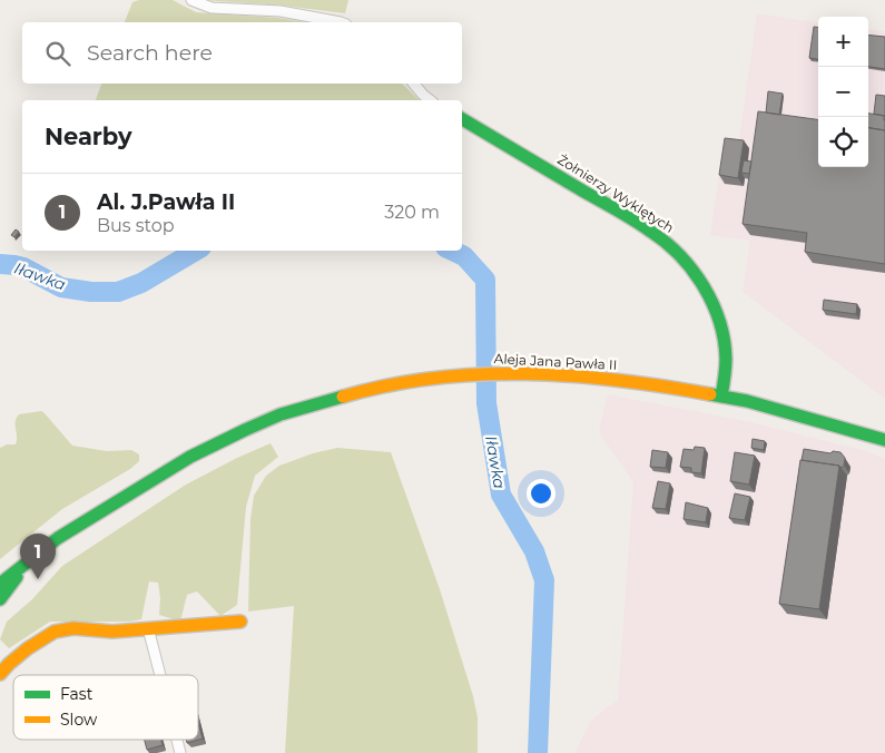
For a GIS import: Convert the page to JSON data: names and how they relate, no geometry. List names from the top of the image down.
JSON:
{
  "streets": {
    "main road": ["Żołnierzy Wyklętych", "Aleja Jana Pawła II"]
  },
  "crossings": [
    ["Żołnierzy Wyklętych", "Aleja Jana Pawła II"]
  ],
  "water": ["Iławka"],
  "legend": ["Fast", "Slow"],
  "page": {
    "map_buttons": ["+", "−"],
    "search": "Search here",
    "heading": "Nearby",
    "list": [
      {
        "mark": "1",
        "name": "Al. J.Pawła II",
        "note": "Bus stop",
        "value": "320 m"
      }
    ],
    "pins": "1"
  }
}
